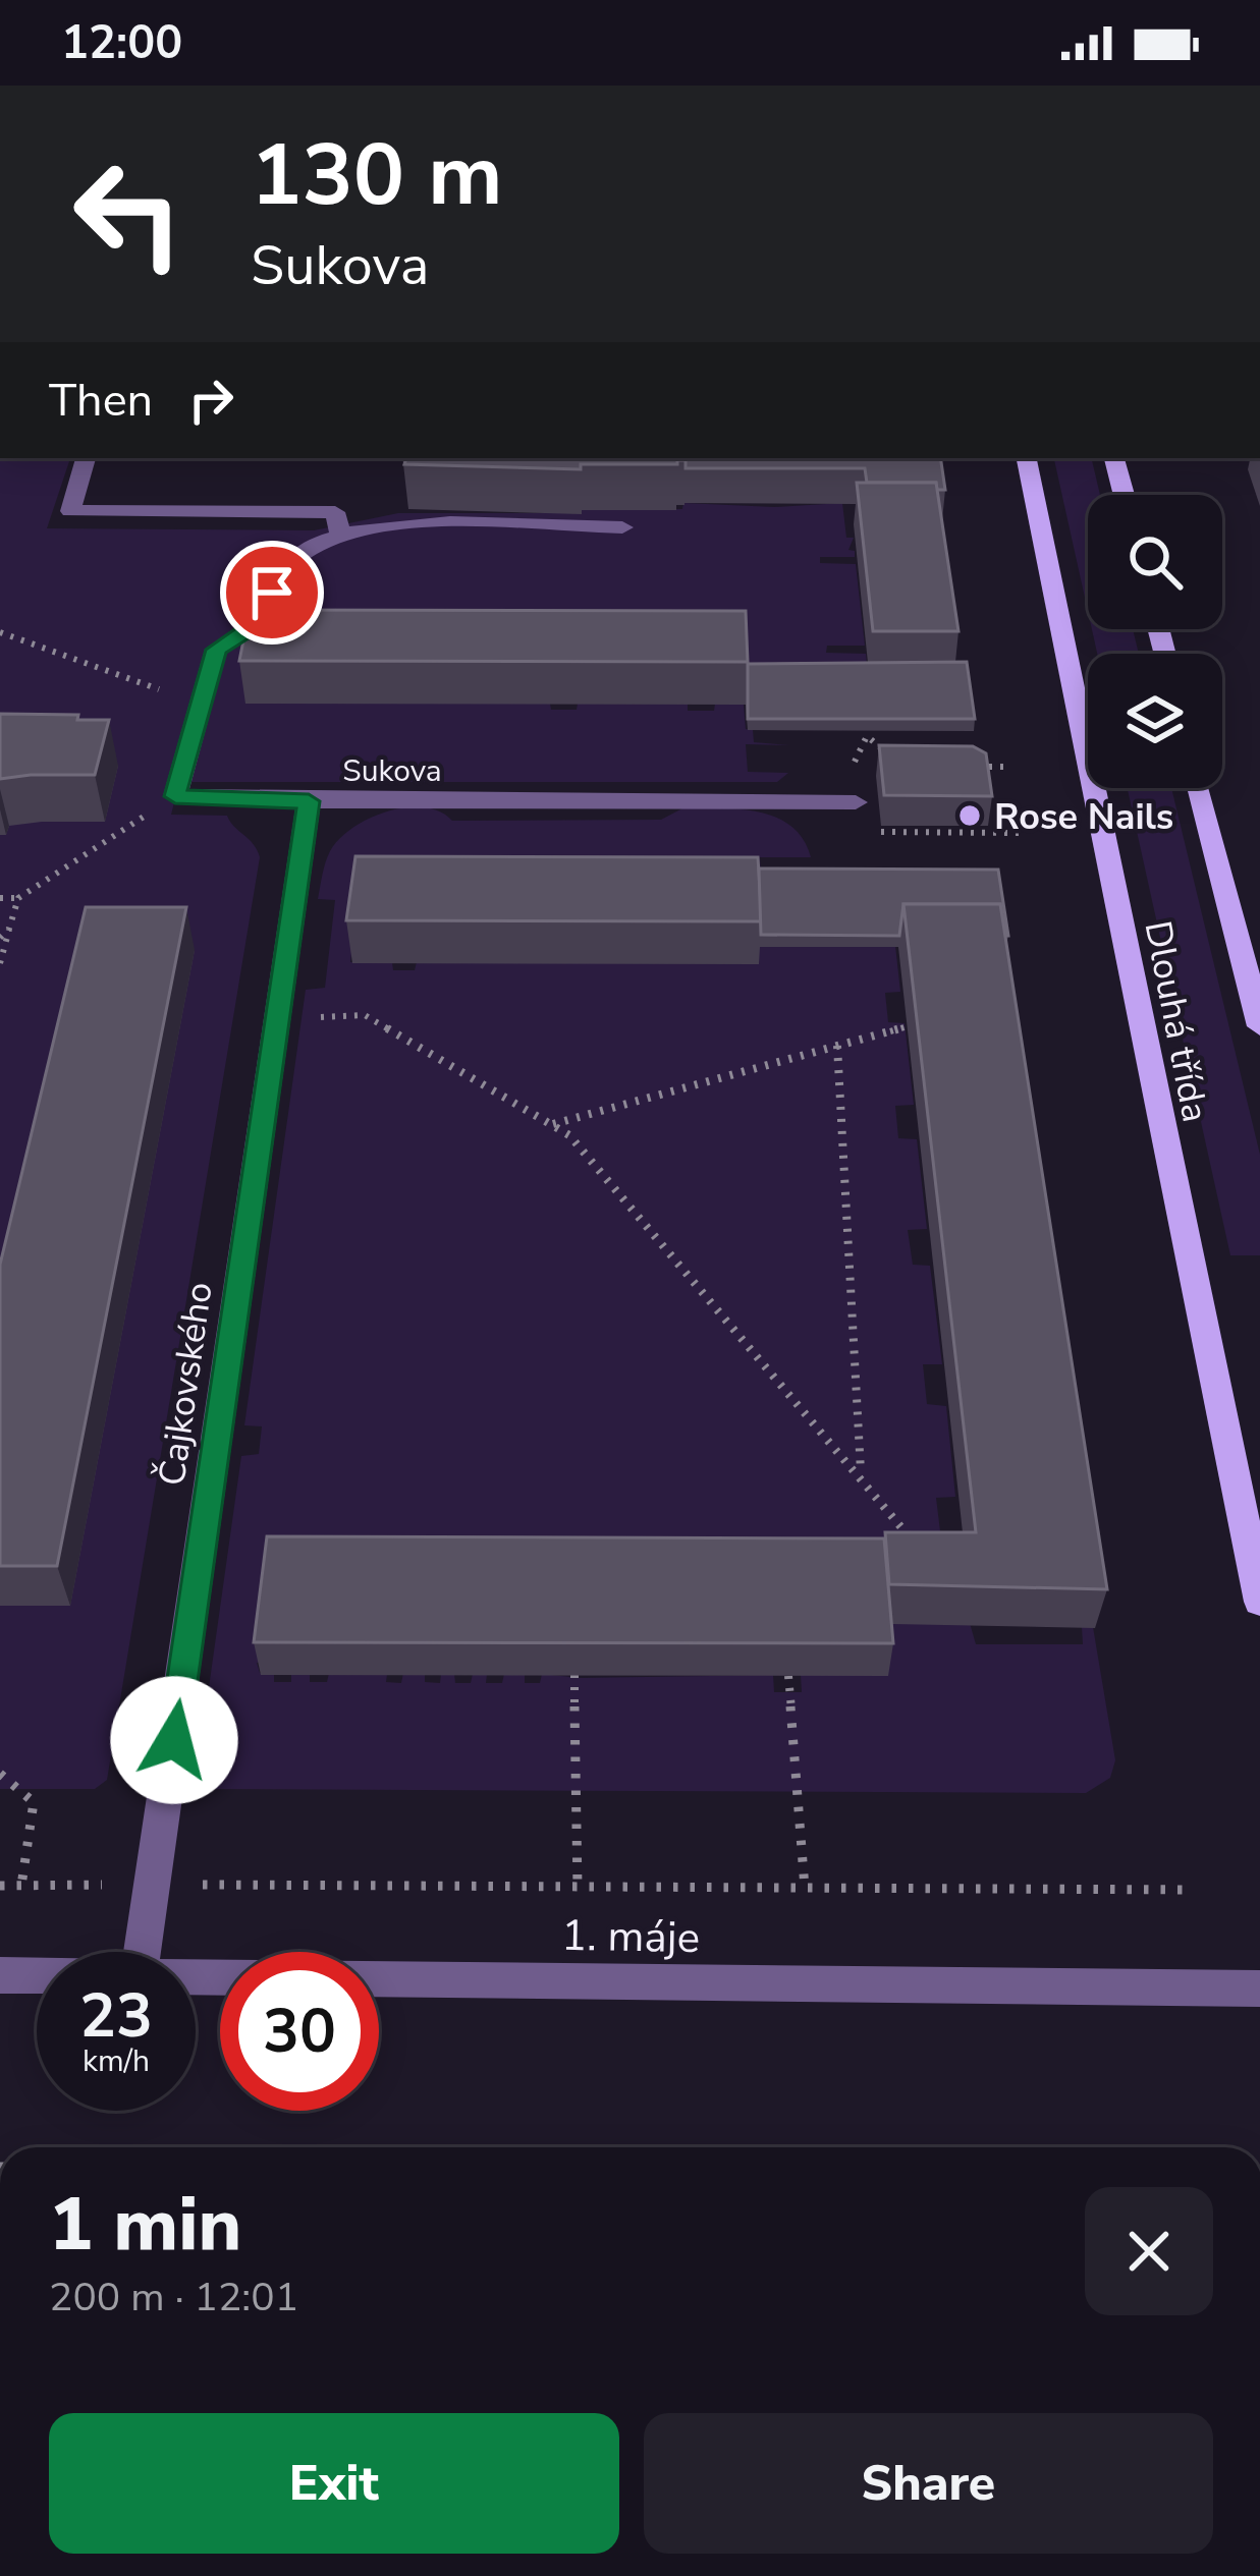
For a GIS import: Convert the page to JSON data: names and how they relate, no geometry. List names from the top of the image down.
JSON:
{
  "streets": {
    "main road": ["Dlouhá třída"],
    "street": ["Sukova", "Čajkovského", "1. máje"]
  },
  "crossings": [
    ["Sukova", "Čajkovského"]
  ],
  "places": ["Rose Nails"],
  "page": {
    "status": "12:00",
    "turn": ["130 m", "Sukova"],
    "then": "Then",
    "speed": "23 km/h",
    "limit": "30",
    "heading": ["1 min", "200 m · 12:01"],
    "buttons": ["Exit", "Share"]
  }
}
